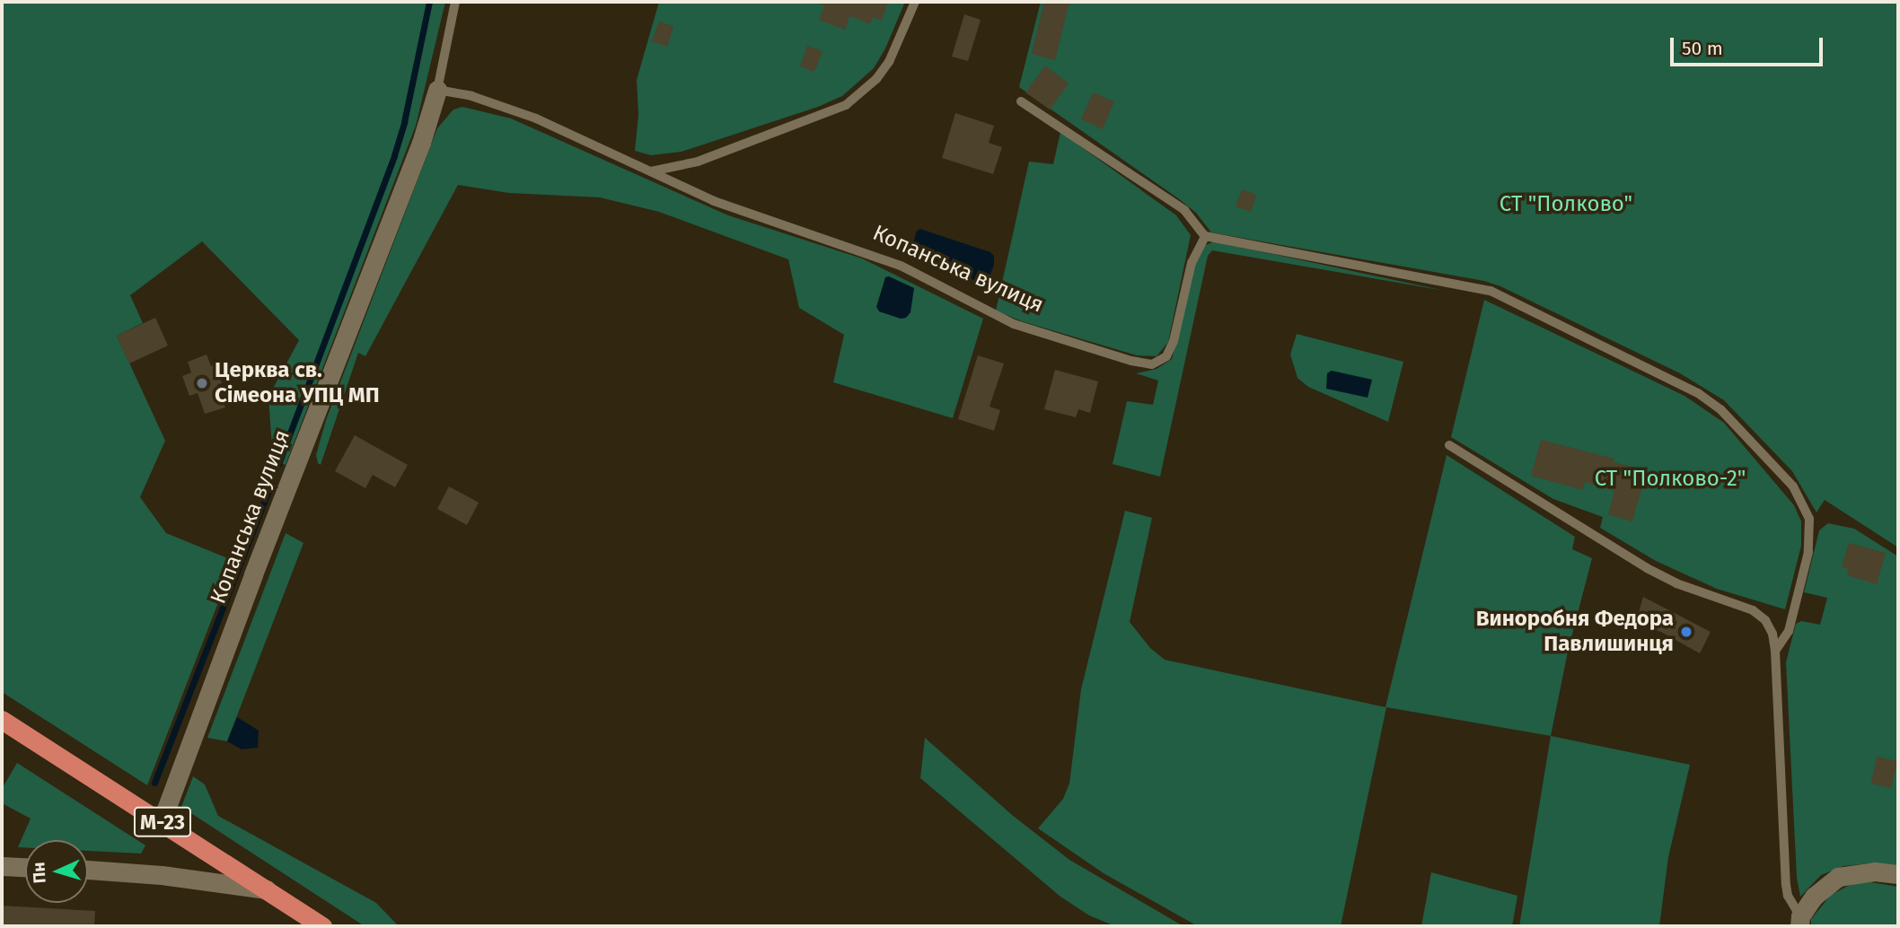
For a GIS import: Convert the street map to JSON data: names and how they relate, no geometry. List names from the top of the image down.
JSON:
{
  "streets": {
    "highway": ["М-23"],
    "street": ["Копанська вулиця"]
  },
  "crossings": [
    ["Копанська вулиця", "М-23"]
  ],
  "parks": ["СТ \"Полково\"", "СТ \"Полково-2\""],
  "places": ["Церква св. Сімеона УПЦ МП", "Виноробня Федора Павлишинця"],
  "scale_bar": "50 m",
  "north": "left"
}
